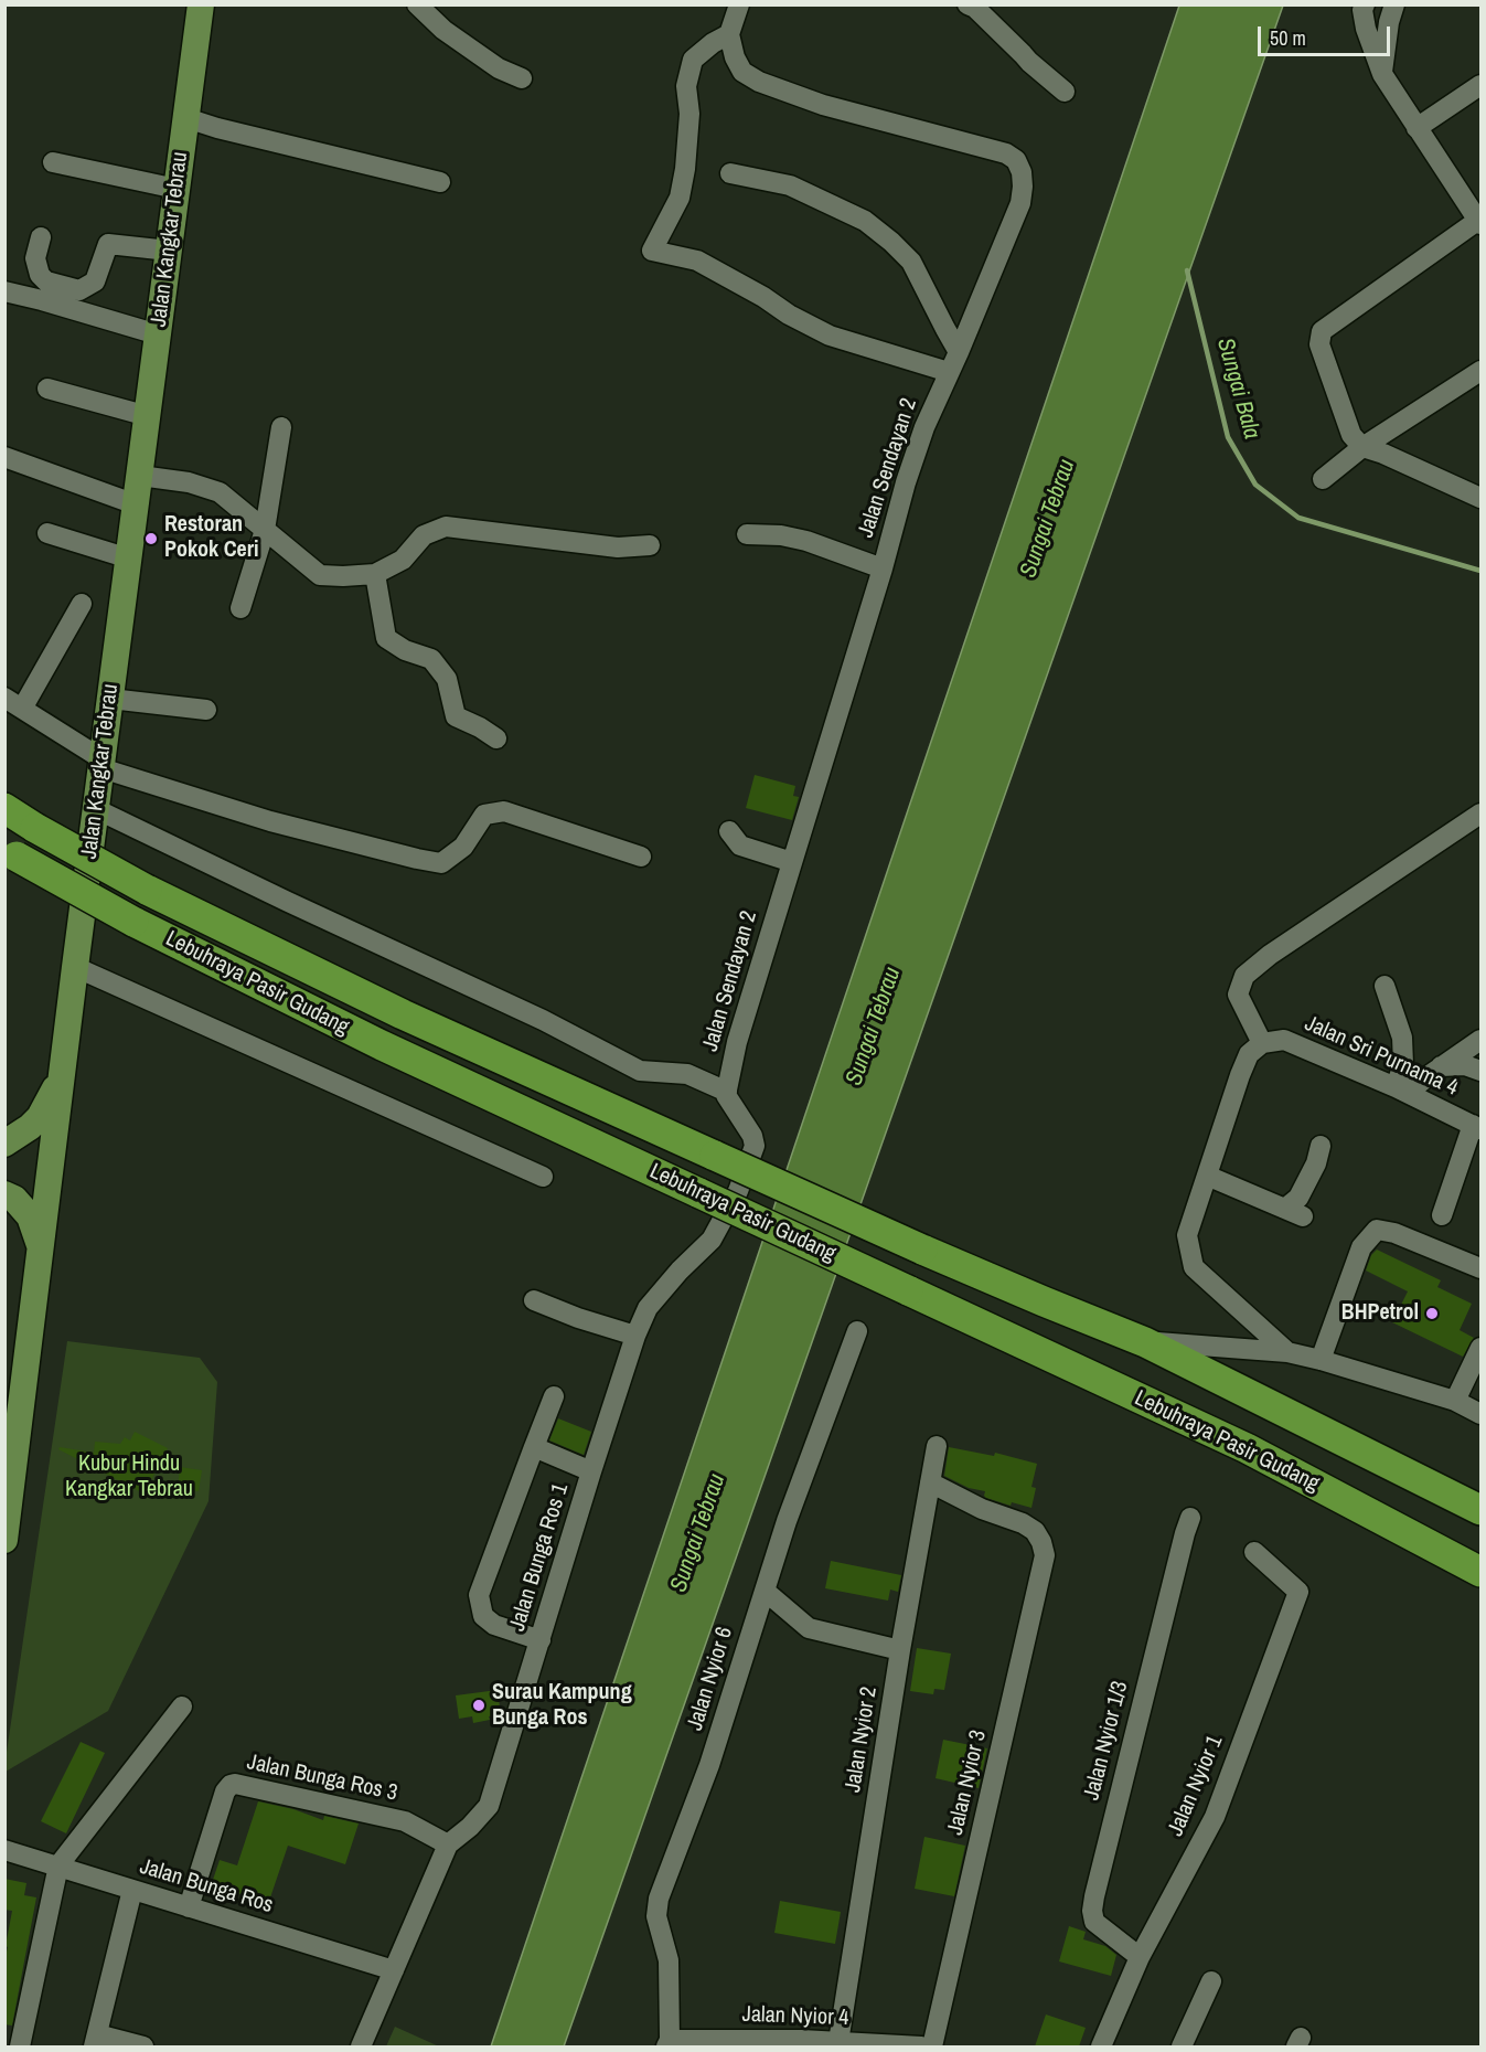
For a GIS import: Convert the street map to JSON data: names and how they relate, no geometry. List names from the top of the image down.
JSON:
{
  "streets": {
    "highway": ["Lebuhraya Pasir Gudang"],
    "main road": ["Jalan Kangkar Tebrau"],
    "street": [
      "Jalan Sendayan 2",
      "Jalan Sri Purnama 4",
      "Jalan Bunga Ros 1",
      "Jalan Nyior 6",
      "Jalan Nyior 2",
      "Jalan Nyior 1/3",
      "Jalan Bunga Ros 3",
      "Jalan Nyior 3",
      "Jalan Nyior 1",
      "Jalan Bunga Ros",
      "Jalan Nyior 4"
    ]
  },
  "crossings": [
    ["Jalan Sendayan 2", "Jalan Bunga Ros 1"],
    ["Jalan Bunga Ros 1", "Jalan Bunga Ros 3"],
    ["Jalan Bunga Ros 1", "Jalan Bunga Ros"],
    ["Jalan Nyior 6", "Jalan Nyior 4"],
    ["Jalan Nyior 2", "Jalan Nyior 3"],
    ["Jalan Nyior 2", "Jalan Nyior 4"],
    ["Jalan Nyior 1/3", "Jalan Nyior 1"],
    ["Jalan Bunga Ros 3", "Jalan Bunga Ros"]
  ],
  "water": ["Sungai Bala", "Sungai Tebrau"],
  "parks": ["Kubur Hindu Kangkar Tebrau"],
  "places": ["Restoran Pokok Ceri", "BHPetrol", "Surau Kampung Bunga Ros"],
  "scale_bar": "50 m"
}
